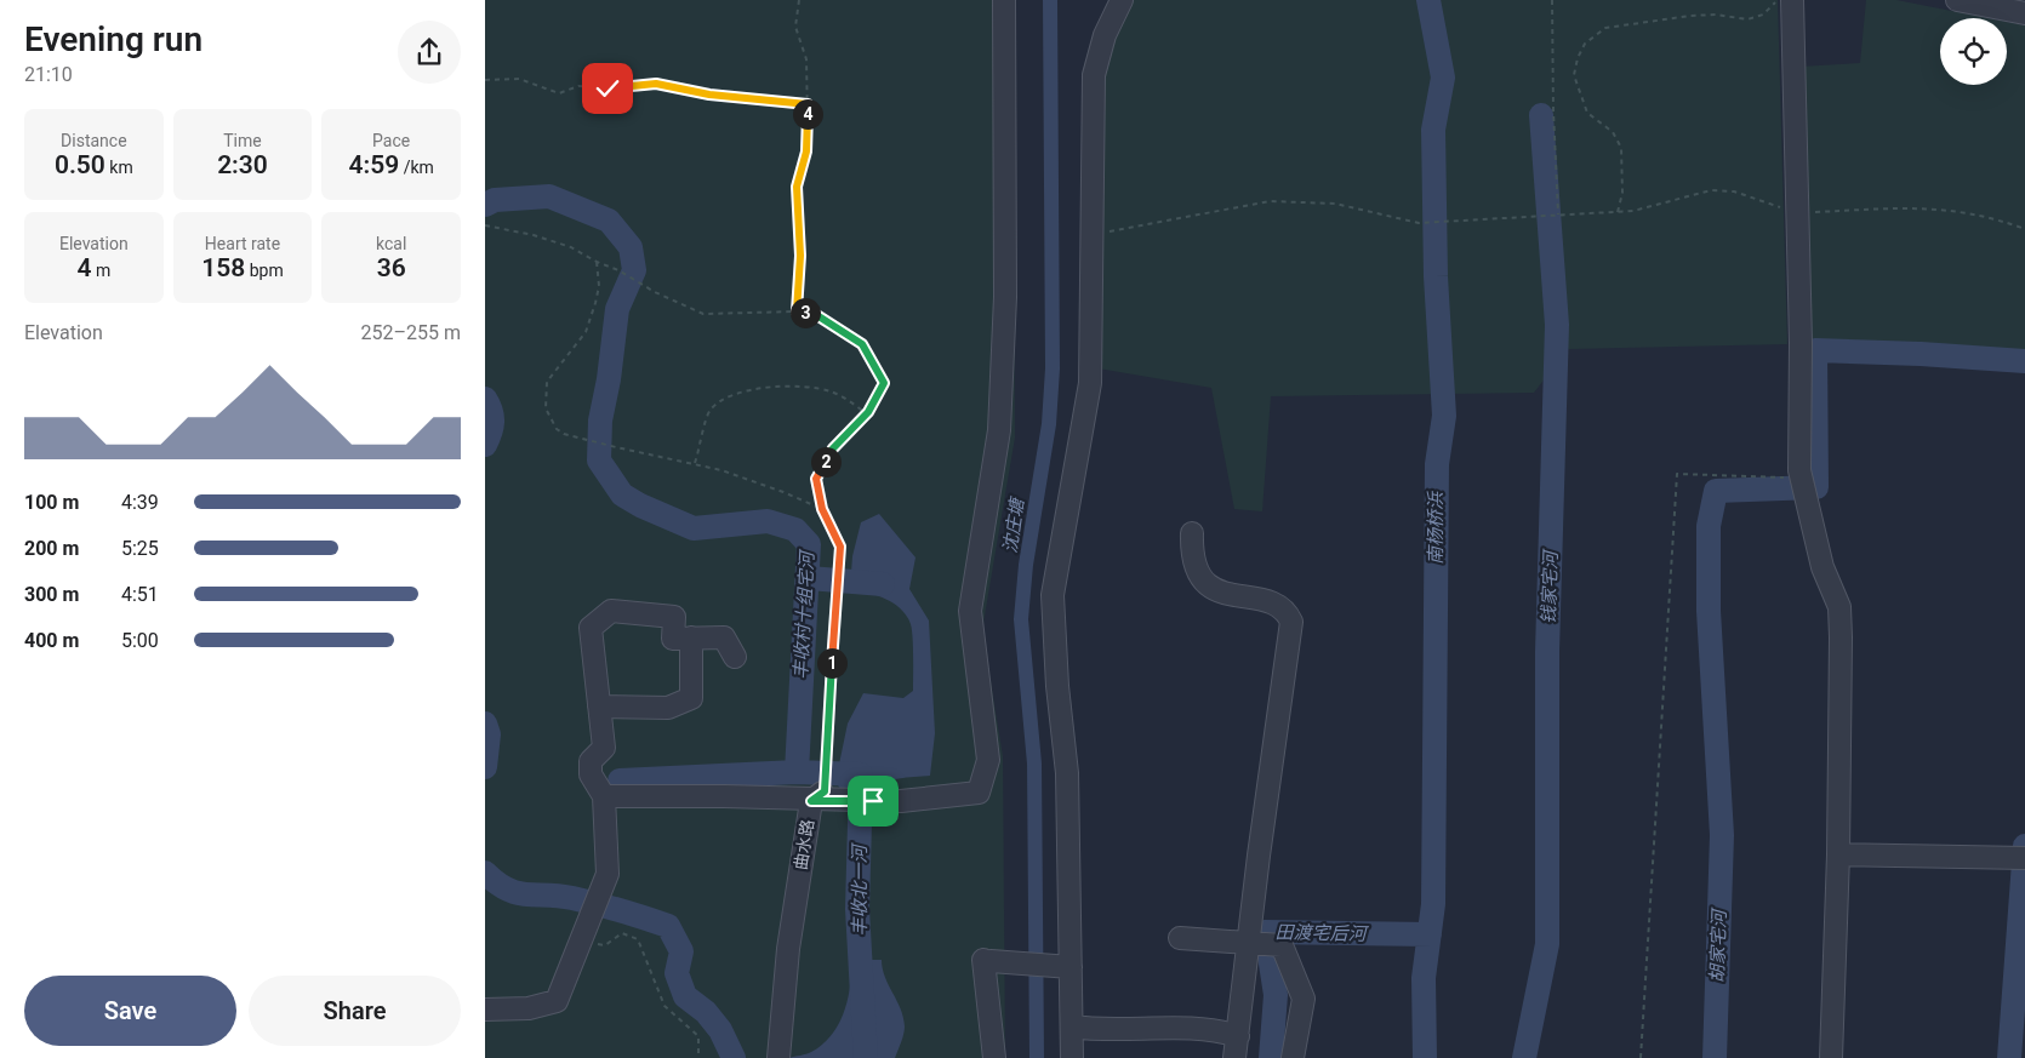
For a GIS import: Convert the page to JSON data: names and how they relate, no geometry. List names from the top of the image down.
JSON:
{
  "streets": {
    "street": ["曲水路"]
  },
  "water": [
    "沈庄塘",
    "南杨桥浜",
    "钱家宅河",
    "丰收村十组宅河",
    "丰收北一河",
    "田渡宅后河",
    "胡家宅河"
  ],
  "page": {
    "heading": ["Evening run", "21:10"],
    "pins": [
      "4",
      "3",
      "2",
      "1"
    ],
    "stats": [
      ["Distance", "0.50 km"],
      ["Time", "2:30"],
      ["Pace", "4:59 /km"],
      ["Elevation", "4 m"],
      ["Heart rate", "158 bpm"],
      ["kcal", "36"]
    ],
    "chart": ["Elevation", "252–255 m"],
    "list": [
      {
        "name": "100 m",
        "note": "4:39"
      },
      {
        "name": "200 m",
        "note": "5:25"
      },
      {
        "name": "300 m",
        "note": "4:51"
      },
      {
        "name": "400 m",
        "note": "5:00"
      }
    ],
    "buttons": ["Save", "Share"]
  }
}
